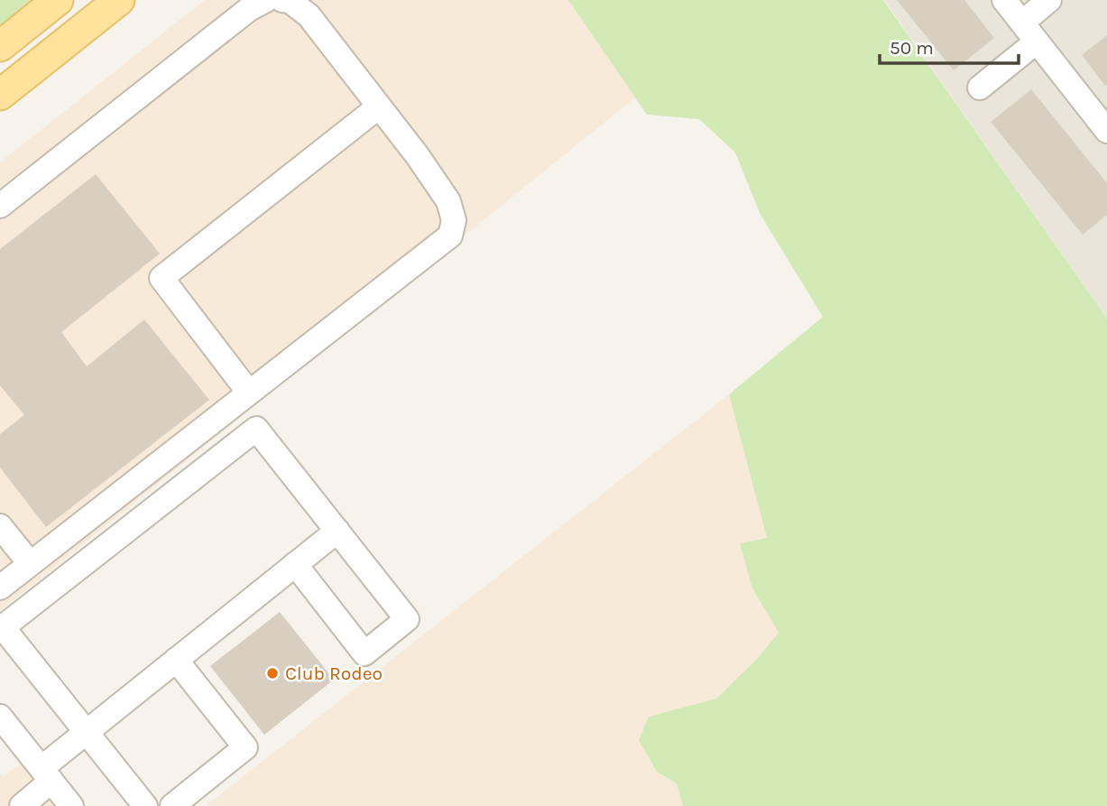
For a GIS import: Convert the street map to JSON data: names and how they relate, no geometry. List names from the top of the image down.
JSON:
{
  "places": ["Club Rodeo"],
  "scale_bar": "50 m"
}
